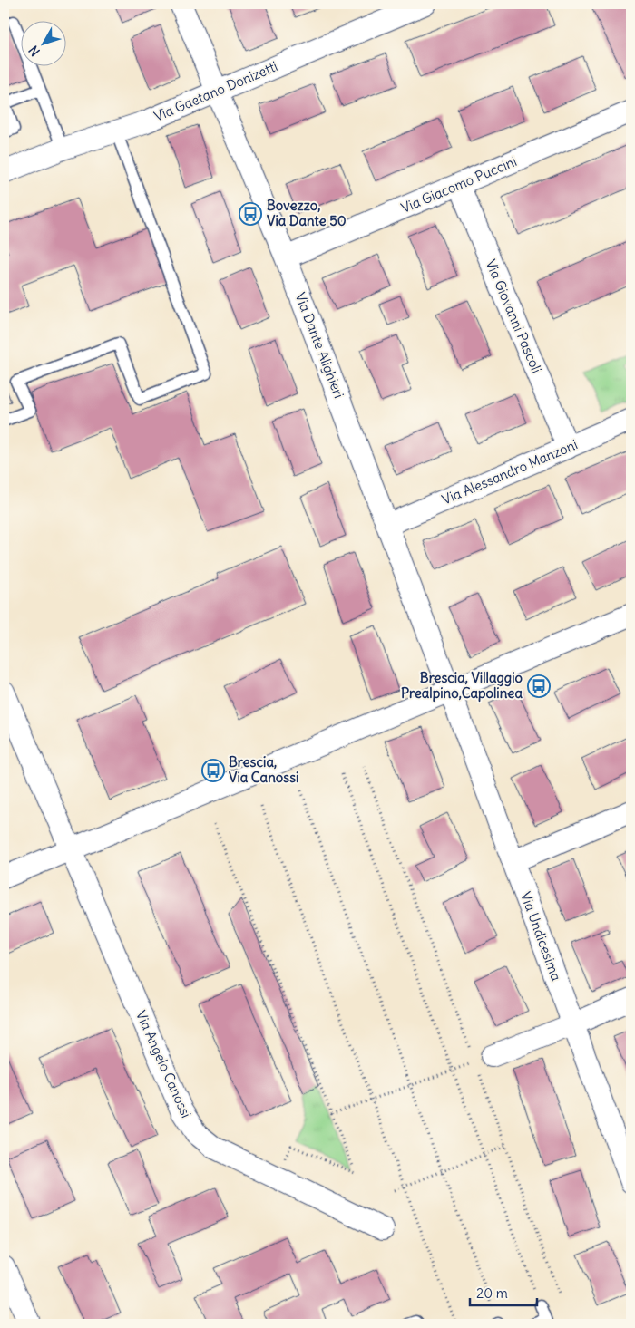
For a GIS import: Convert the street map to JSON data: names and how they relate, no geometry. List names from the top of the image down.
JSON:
{
  "streets": {
    "street": [
      "Via Gaetano Donizetti",
      "Via Giacomo Puccini",
      "Via Giovanni Pascoli",
      "Via Dante Alighieri",
      "Via Alessandro Manzoni",
      "Via Undicesima",
      "Via Angelo Canossi"
    ]
  },
  "crossings": [
    ["Via Gaetano Donizetti", "Via Dante Alighieri"],
    ["Via Giacomo Puccini", "Via Giovanni Pascoli"],
    ["Via Giacomo Puccini", "Via Dante Alighieri"],
    ["Via Giovanni Pascoli", "Via Alessandro Manzoni"],
    ["Via Dante Alighieri", "Via Alessandro Manzoni"],
    ["Via Dante Alighieri", "Via Undicesima"]
  ],
  "places": {
    "bus stop": ["Bovezzo, Via Dante 50", "Brescia, Villaggio Prealpino,Capolinea", "Brescia, Via Canossi"]
  },
  "scale_bar": "20 m",
  "north": "bottom left"
}
